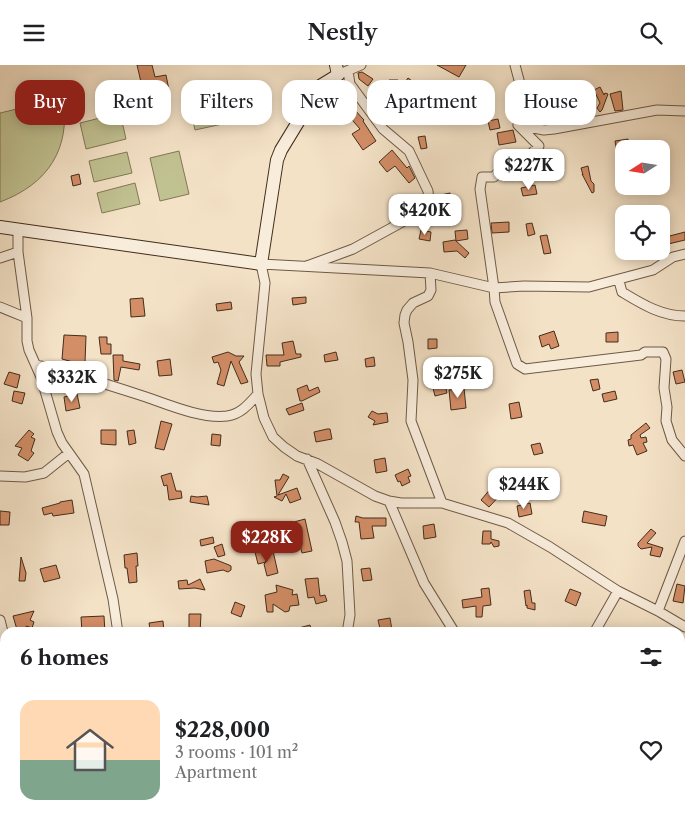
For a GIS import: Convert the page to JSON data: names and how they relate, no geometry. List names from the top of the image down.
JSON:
{
  "north": "left",
  "page": {
    "header": "Nestly",
    "chip": [
      "Buy",
      "Rent",
      "Filters",
      "New",
      "Apartment",
      "House"
    ],
    "price": [
      "$227K",
      "$420K",
      "$275K",
      "$332K",
      "$244K",
      "$228K"
    ],
    "heading": "6 homes",
    "list": [
      {
        "name": "$228,000",
        "note": "3 rooms · 101 m² · Apartment"
      }
    ]
  }
}
